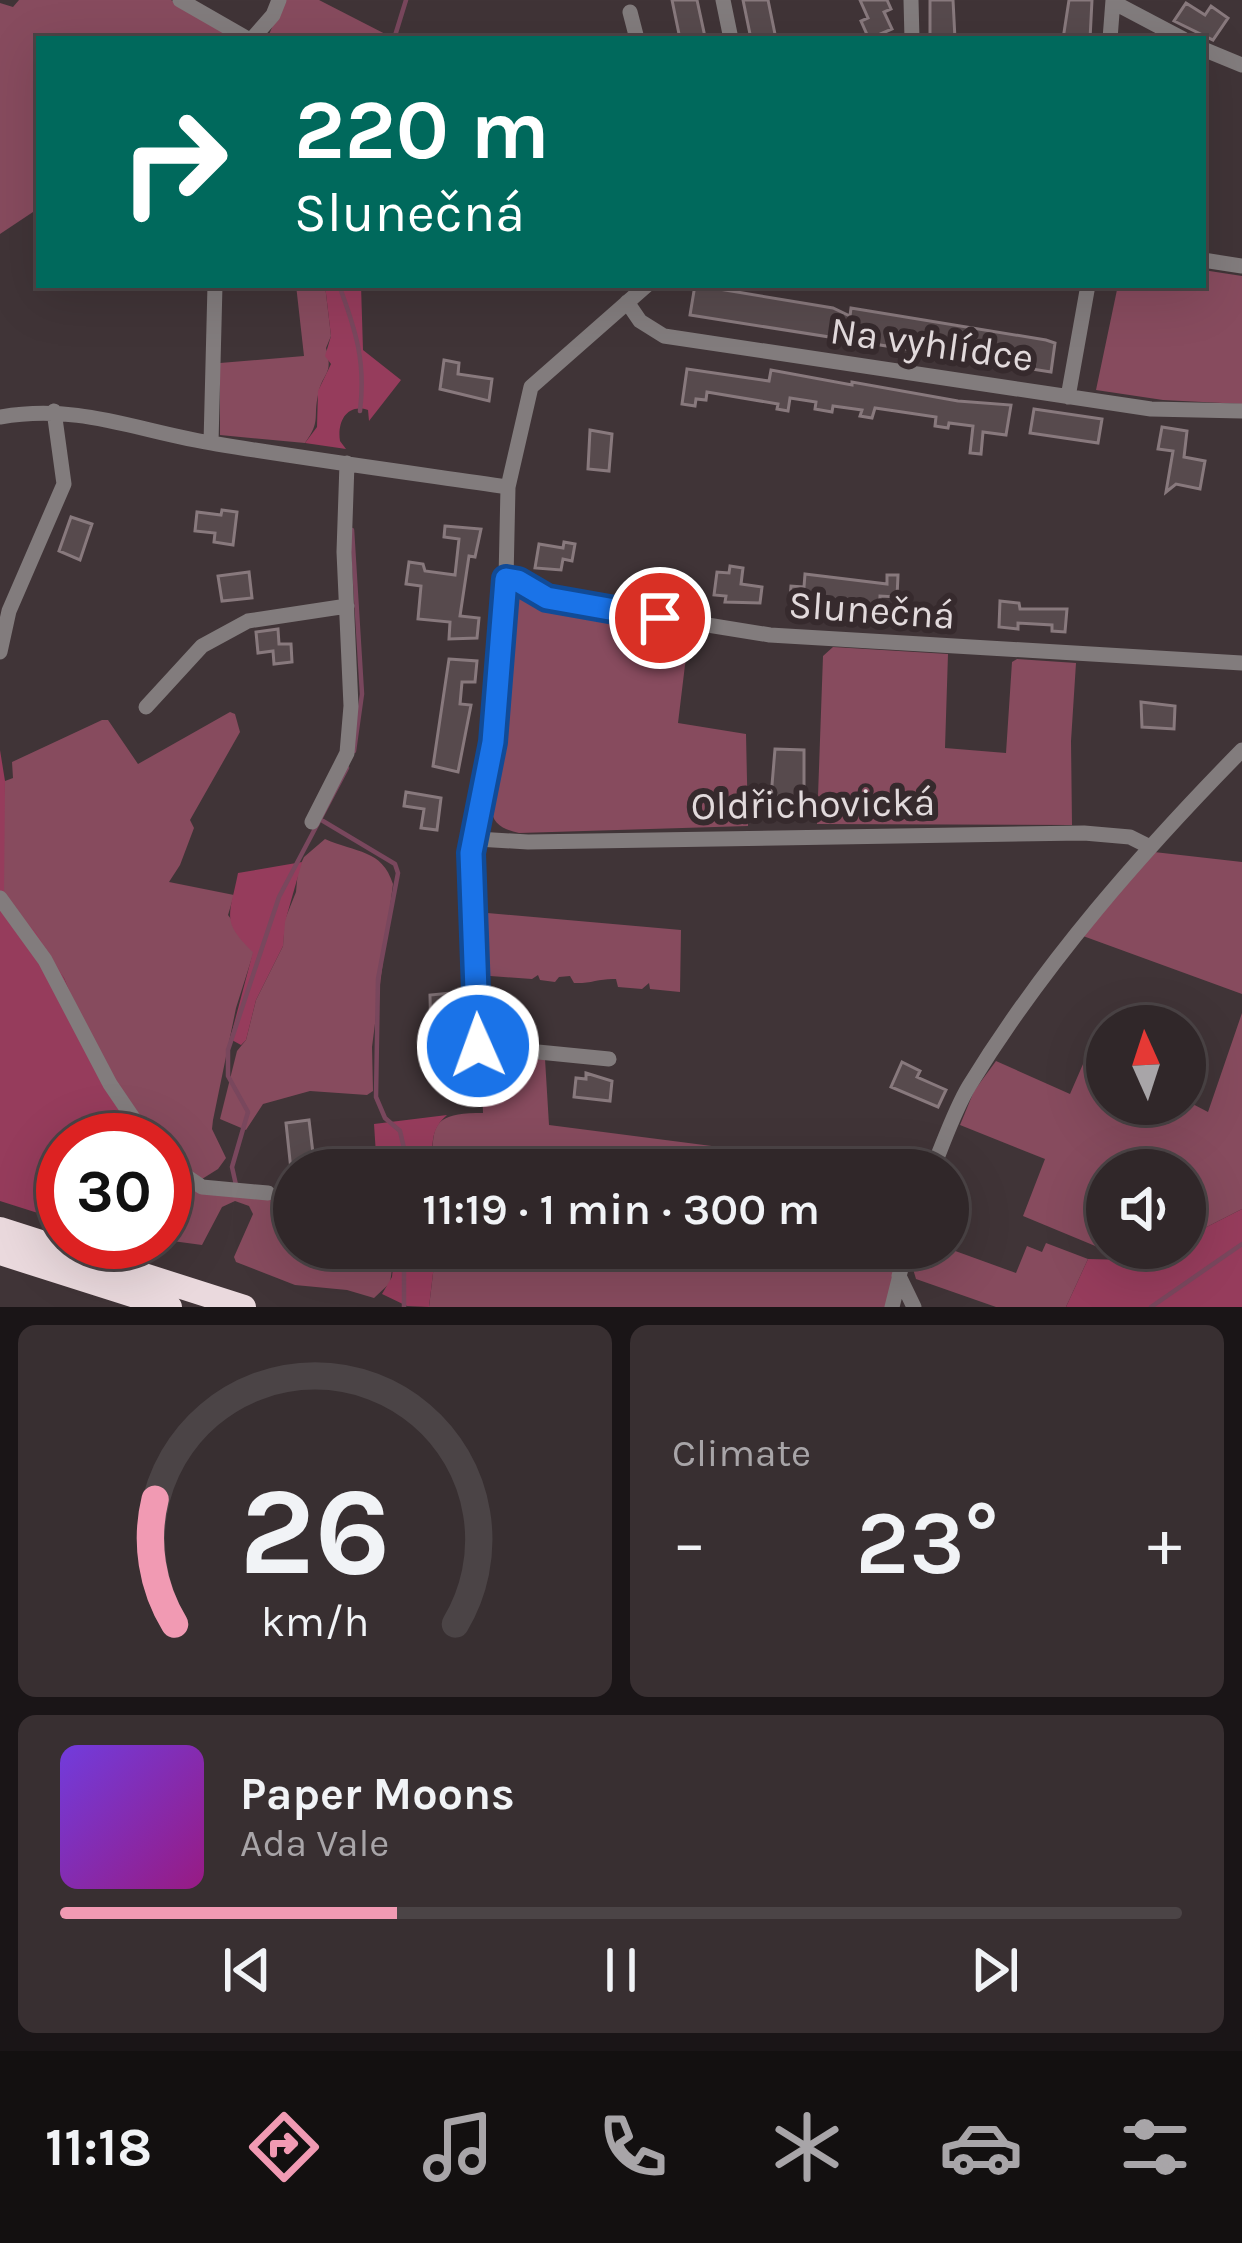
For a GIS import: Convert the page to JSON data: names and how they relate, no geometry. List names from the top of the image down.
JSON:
{
  "streets": {
    "street": ["Na vyhlídce", "Slunečná", "Oldřichovická"]
  },
  "north": "top",
  "page": {
    "turn": ["220 m", "Slunečná"],
    "limit": "30",
    "trip": "11:19 · 1 min · 300 m",
    "tile": "Climate",
    "heat": ["−", "23°", "+"],
    "song": ["Paper Moons", "Ada Vale"],
    "tabs": "11:18",
    "gauge": ["26", "km/h"]
  }
}
